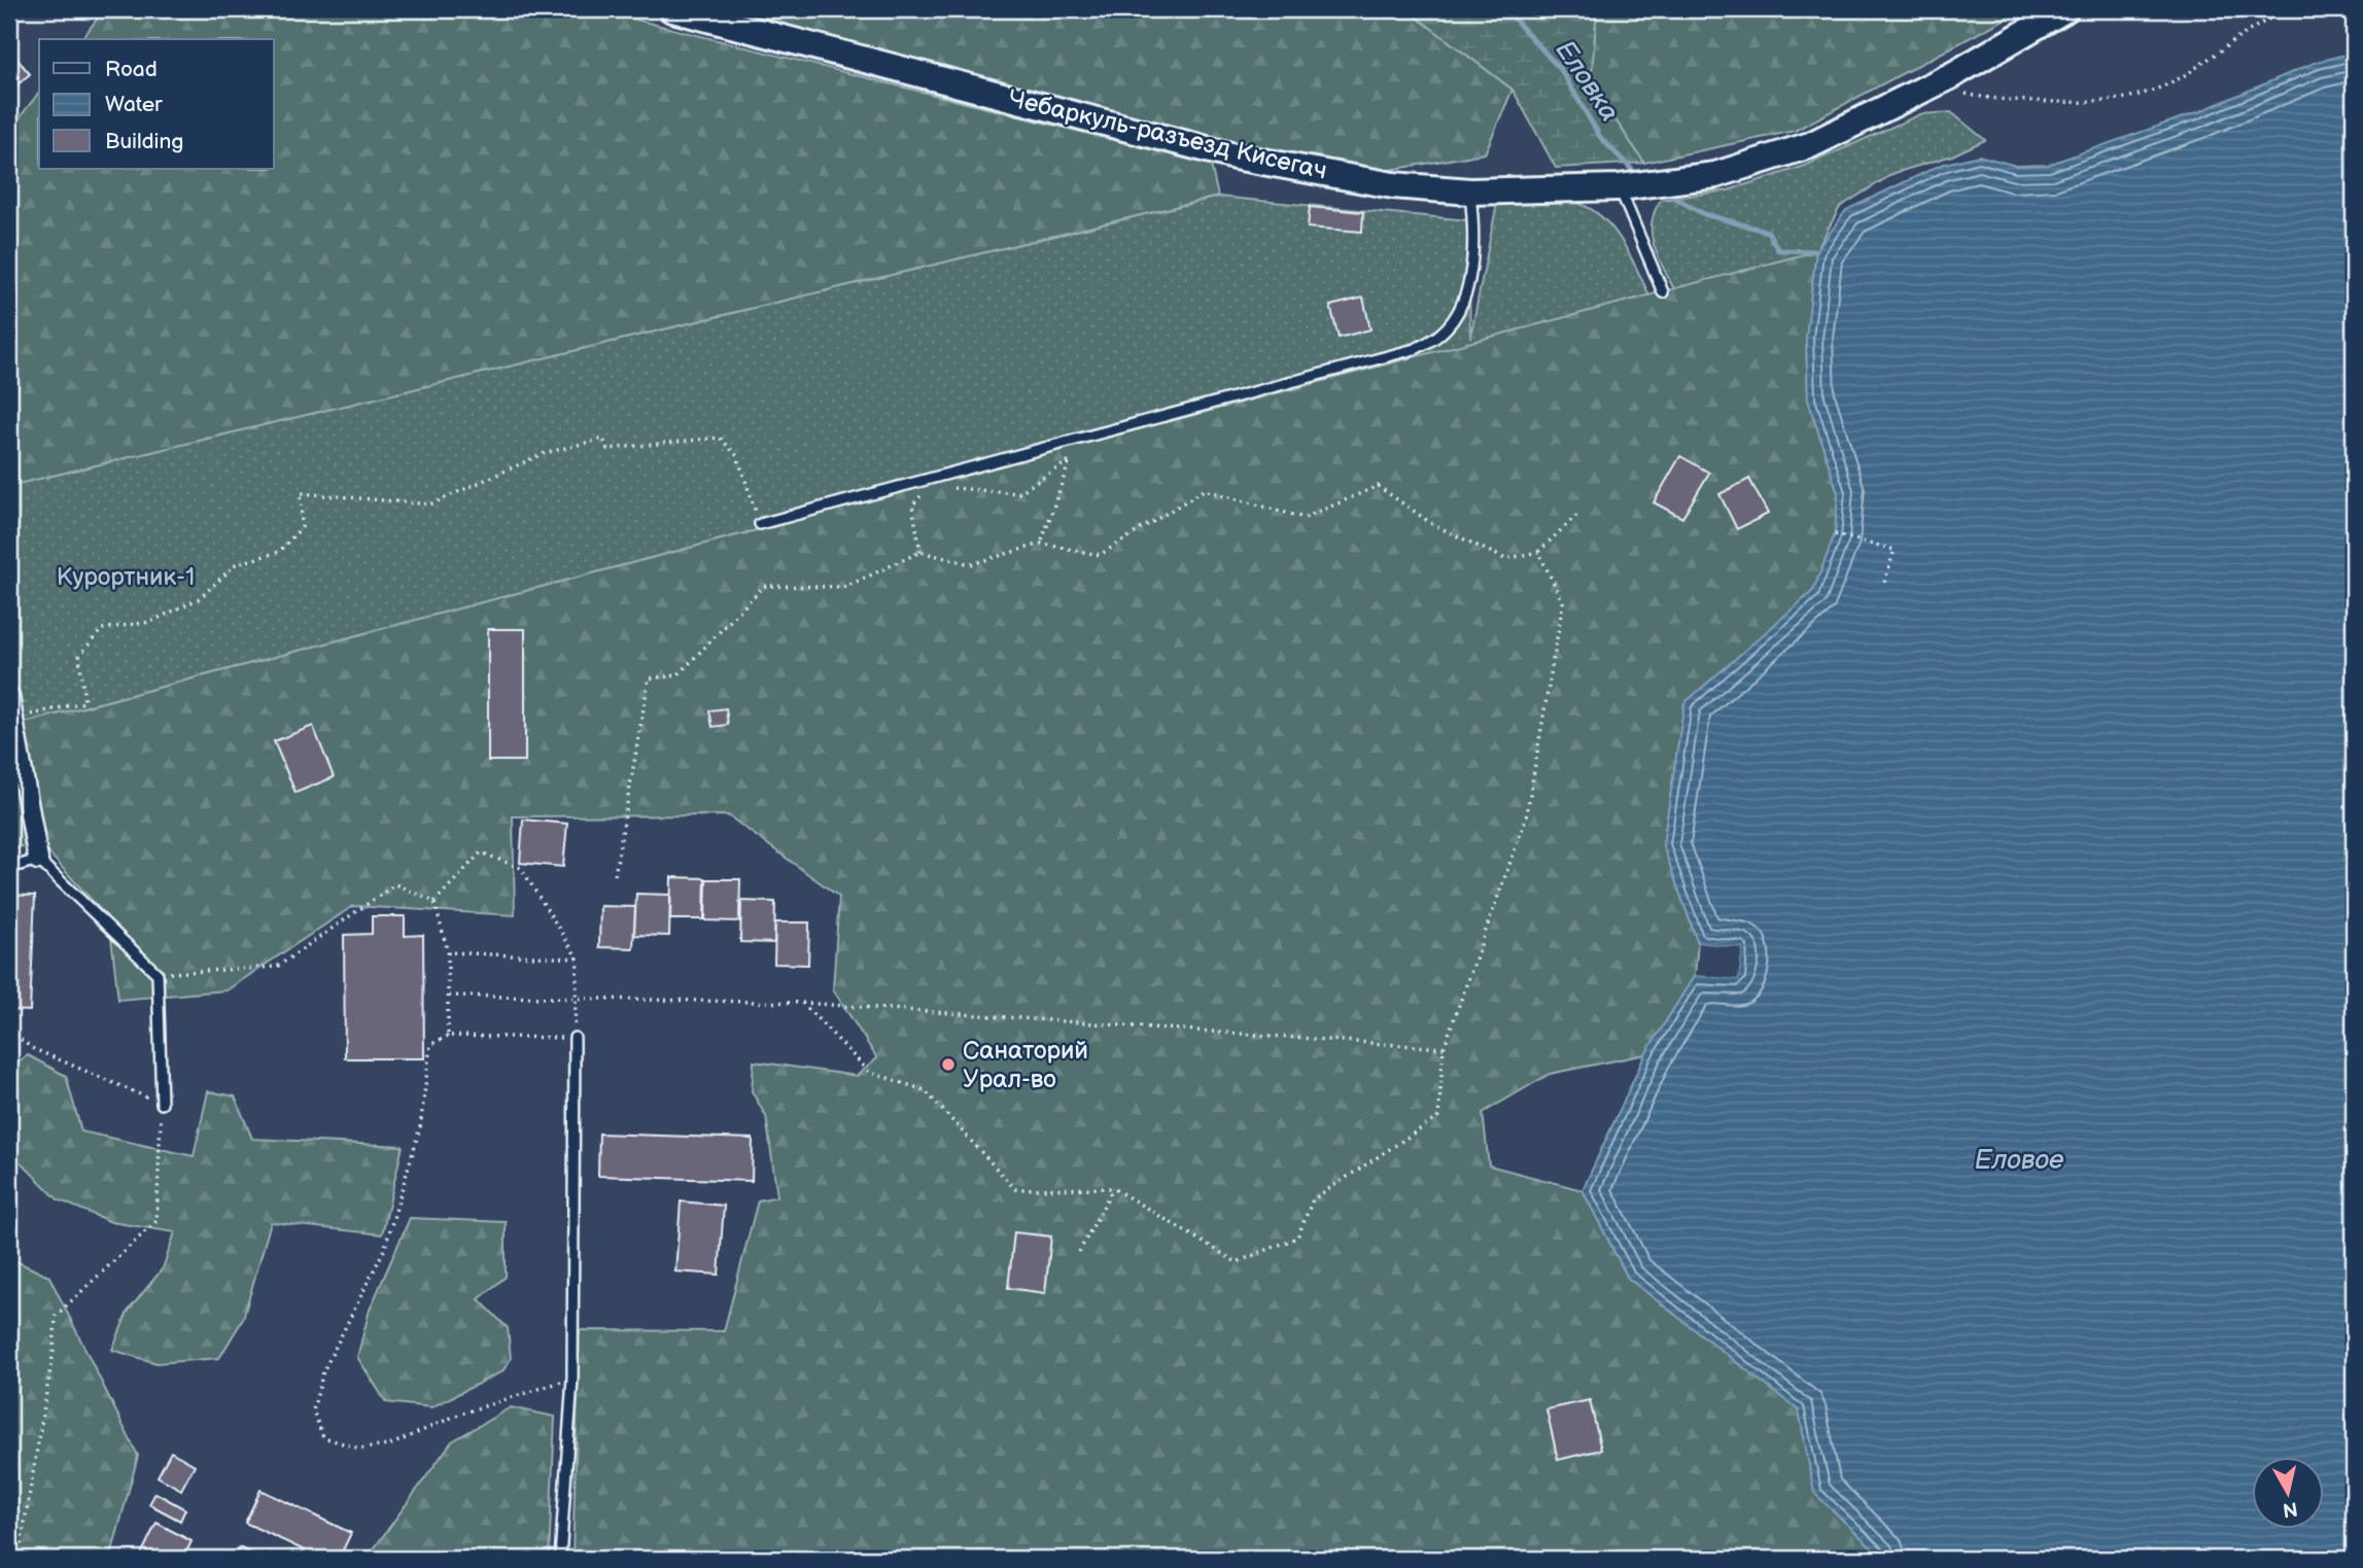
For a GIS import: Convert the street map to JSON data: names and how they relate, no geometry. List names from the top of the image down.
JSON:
{
  "streets": {
    "street": ["Чебаркуль-разъезд Кисегач"]
  },
  "water": ["Еловка", "Еловое"],
  "parks": ["Курортник-1"],
  "places": ["Санаторий Урал-во"],
  "legend": ["Road", "Water", "Building"],
  "north": "bottom"
}
